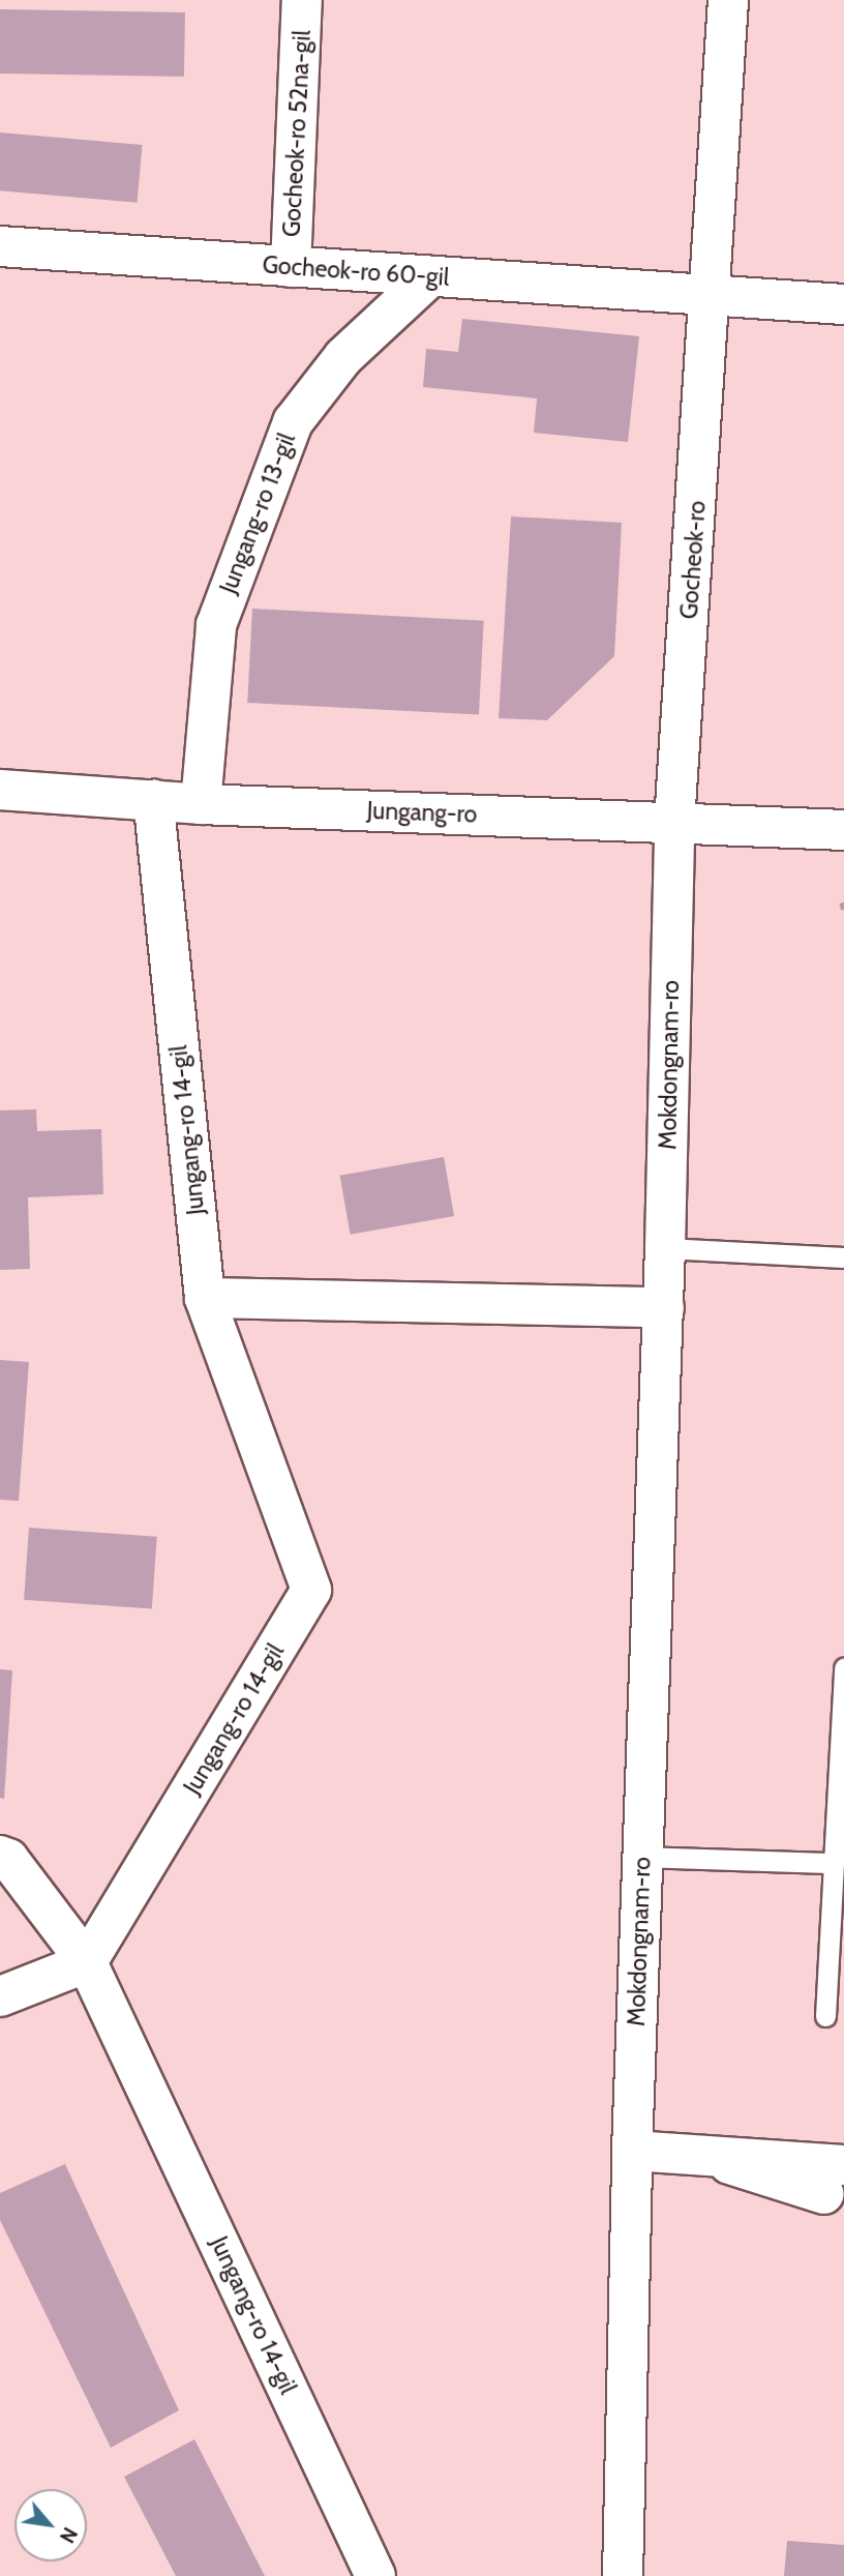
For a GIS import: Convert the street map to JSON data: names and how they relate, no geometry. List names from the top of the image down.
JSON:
{
  "streets": {
    "street": [
      "Gocheok-ro 52na-gil",
      "Gocheok-ro 60-gil",
      "Jungang-ro 13-gil",
      "Gocheok-ro",
      "Jungang-ro",
      "Mokdongnam-ro",
      "Jungang-ro 14-gil"
    ]
  },
  "crossings": [
    ["Gocheok-ro 52na-gil", "Gocheok-ro 60-gil"],
    ["Gocheok-ro 60-gil", "Jungang-ro 13-gil"],
    ["Gocheok-ro 60-gil", "Gocheok-ro"],
    ["Jungang-ro 13-gil", "Jungang-ro"],
    ["Gocheok-ro", "Jungang-ro"],
    ["Gocheok-ro", "Mokdongnam-ro"],
    ["Jungang-ro", "Mokdongnam-ro"],
    ["Jungang-ro", "Jungang-ro 14-gil"]
  ],
  "north": "bottom right"
}
